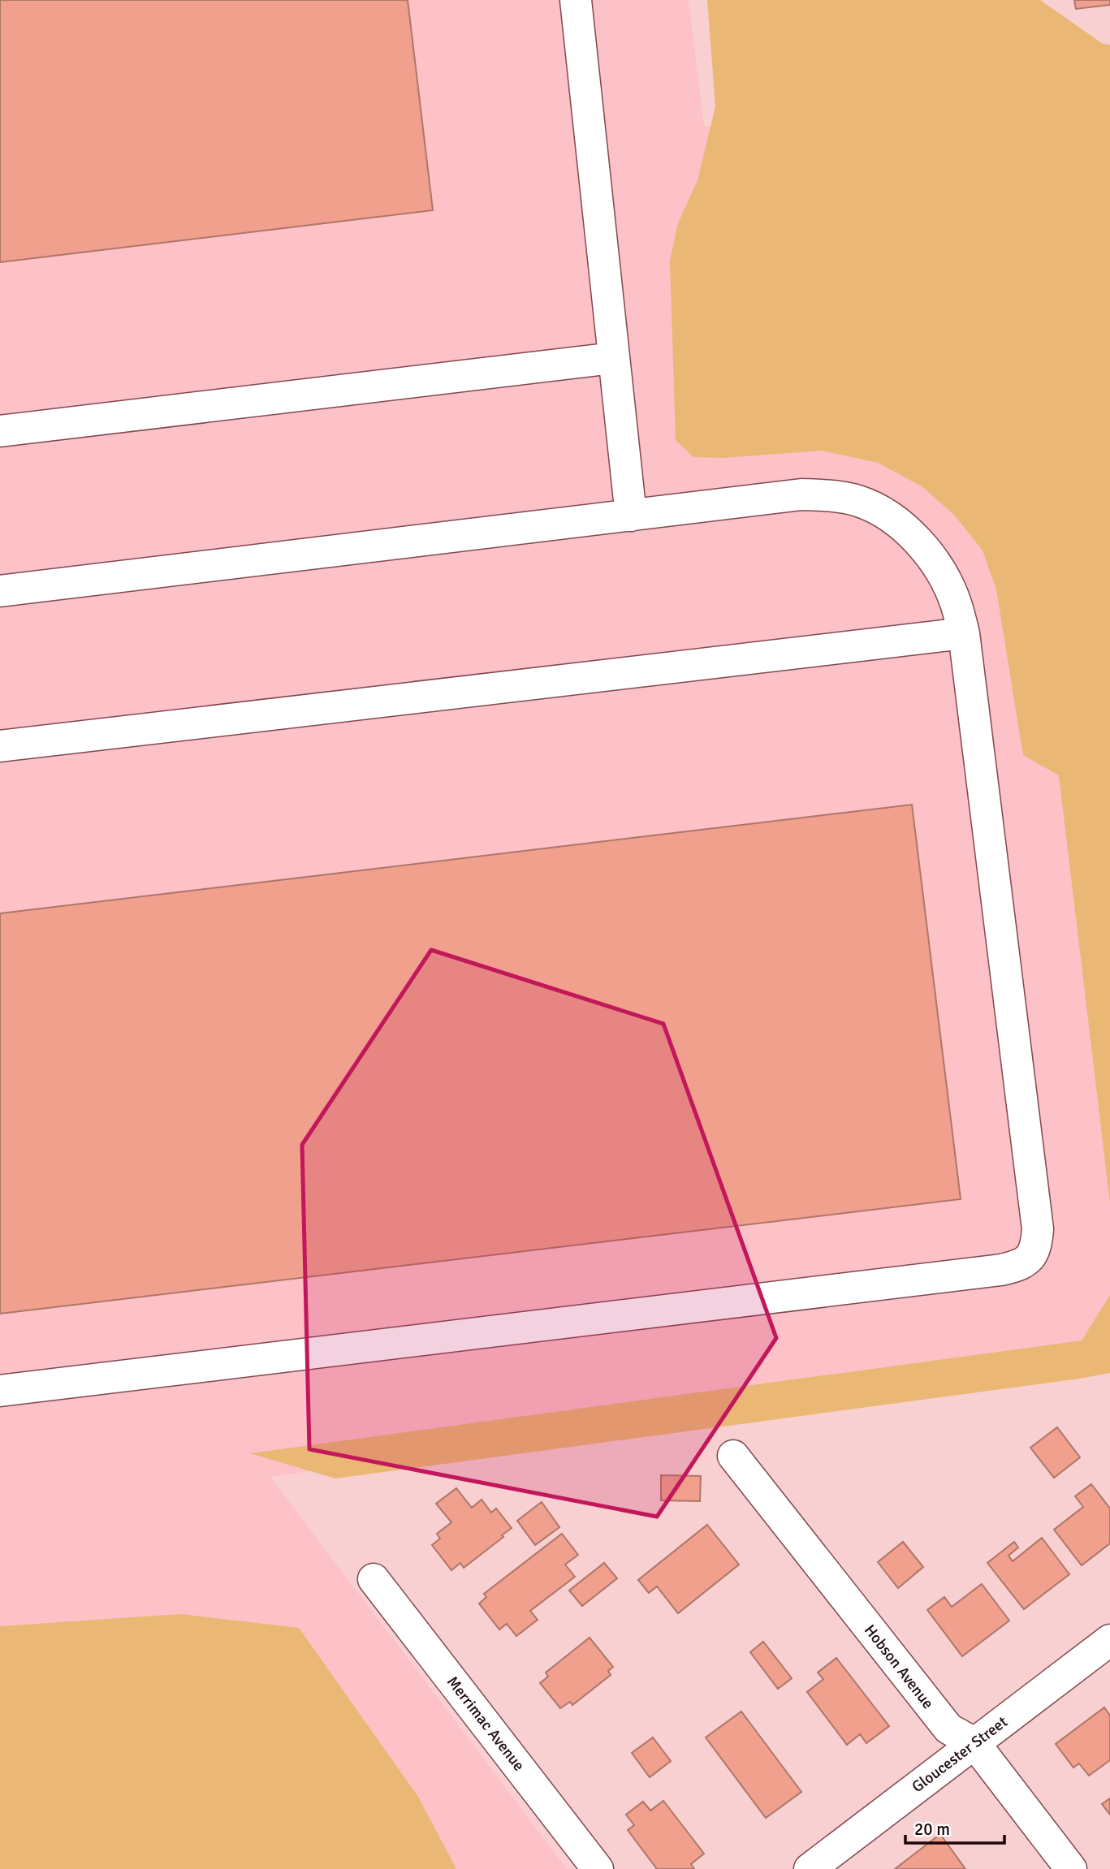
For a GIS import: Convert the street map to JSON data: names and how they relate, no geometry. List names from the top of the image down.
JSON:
{
  "streets": {
    "street": ["Hobson Avenue", "Merrimac Avenue", "Gloucester Street"]
  },
  "crossings": [
    ["Hobson Avenue", "Gloucester Street"]
  ],
  "scale_bar": "20 m"
}
